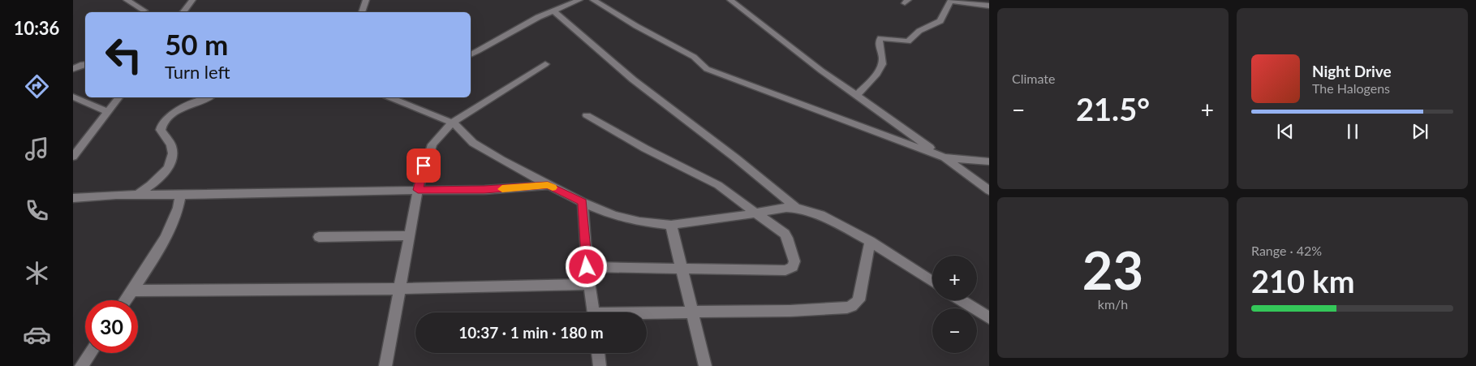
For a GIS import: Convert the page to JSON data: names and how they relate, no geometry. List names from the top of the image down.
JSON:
{
  "page": {
    "tabs": "10:36",
    "tile": [
      "Climate",
      ["23", "km/h"],
      ["Range · 42%", "210 km"]
    ],
    "turn": ["50 m", "Turn left"],
    "song": ["Night Drive", "The Halogens"],
    "heat": ["−", "21.5°", "+"],
    "map_buttons": ["+", "−"],
    "limit": "30",
    "trip": "10:37 · 1 min · 180 m"
  }
}
